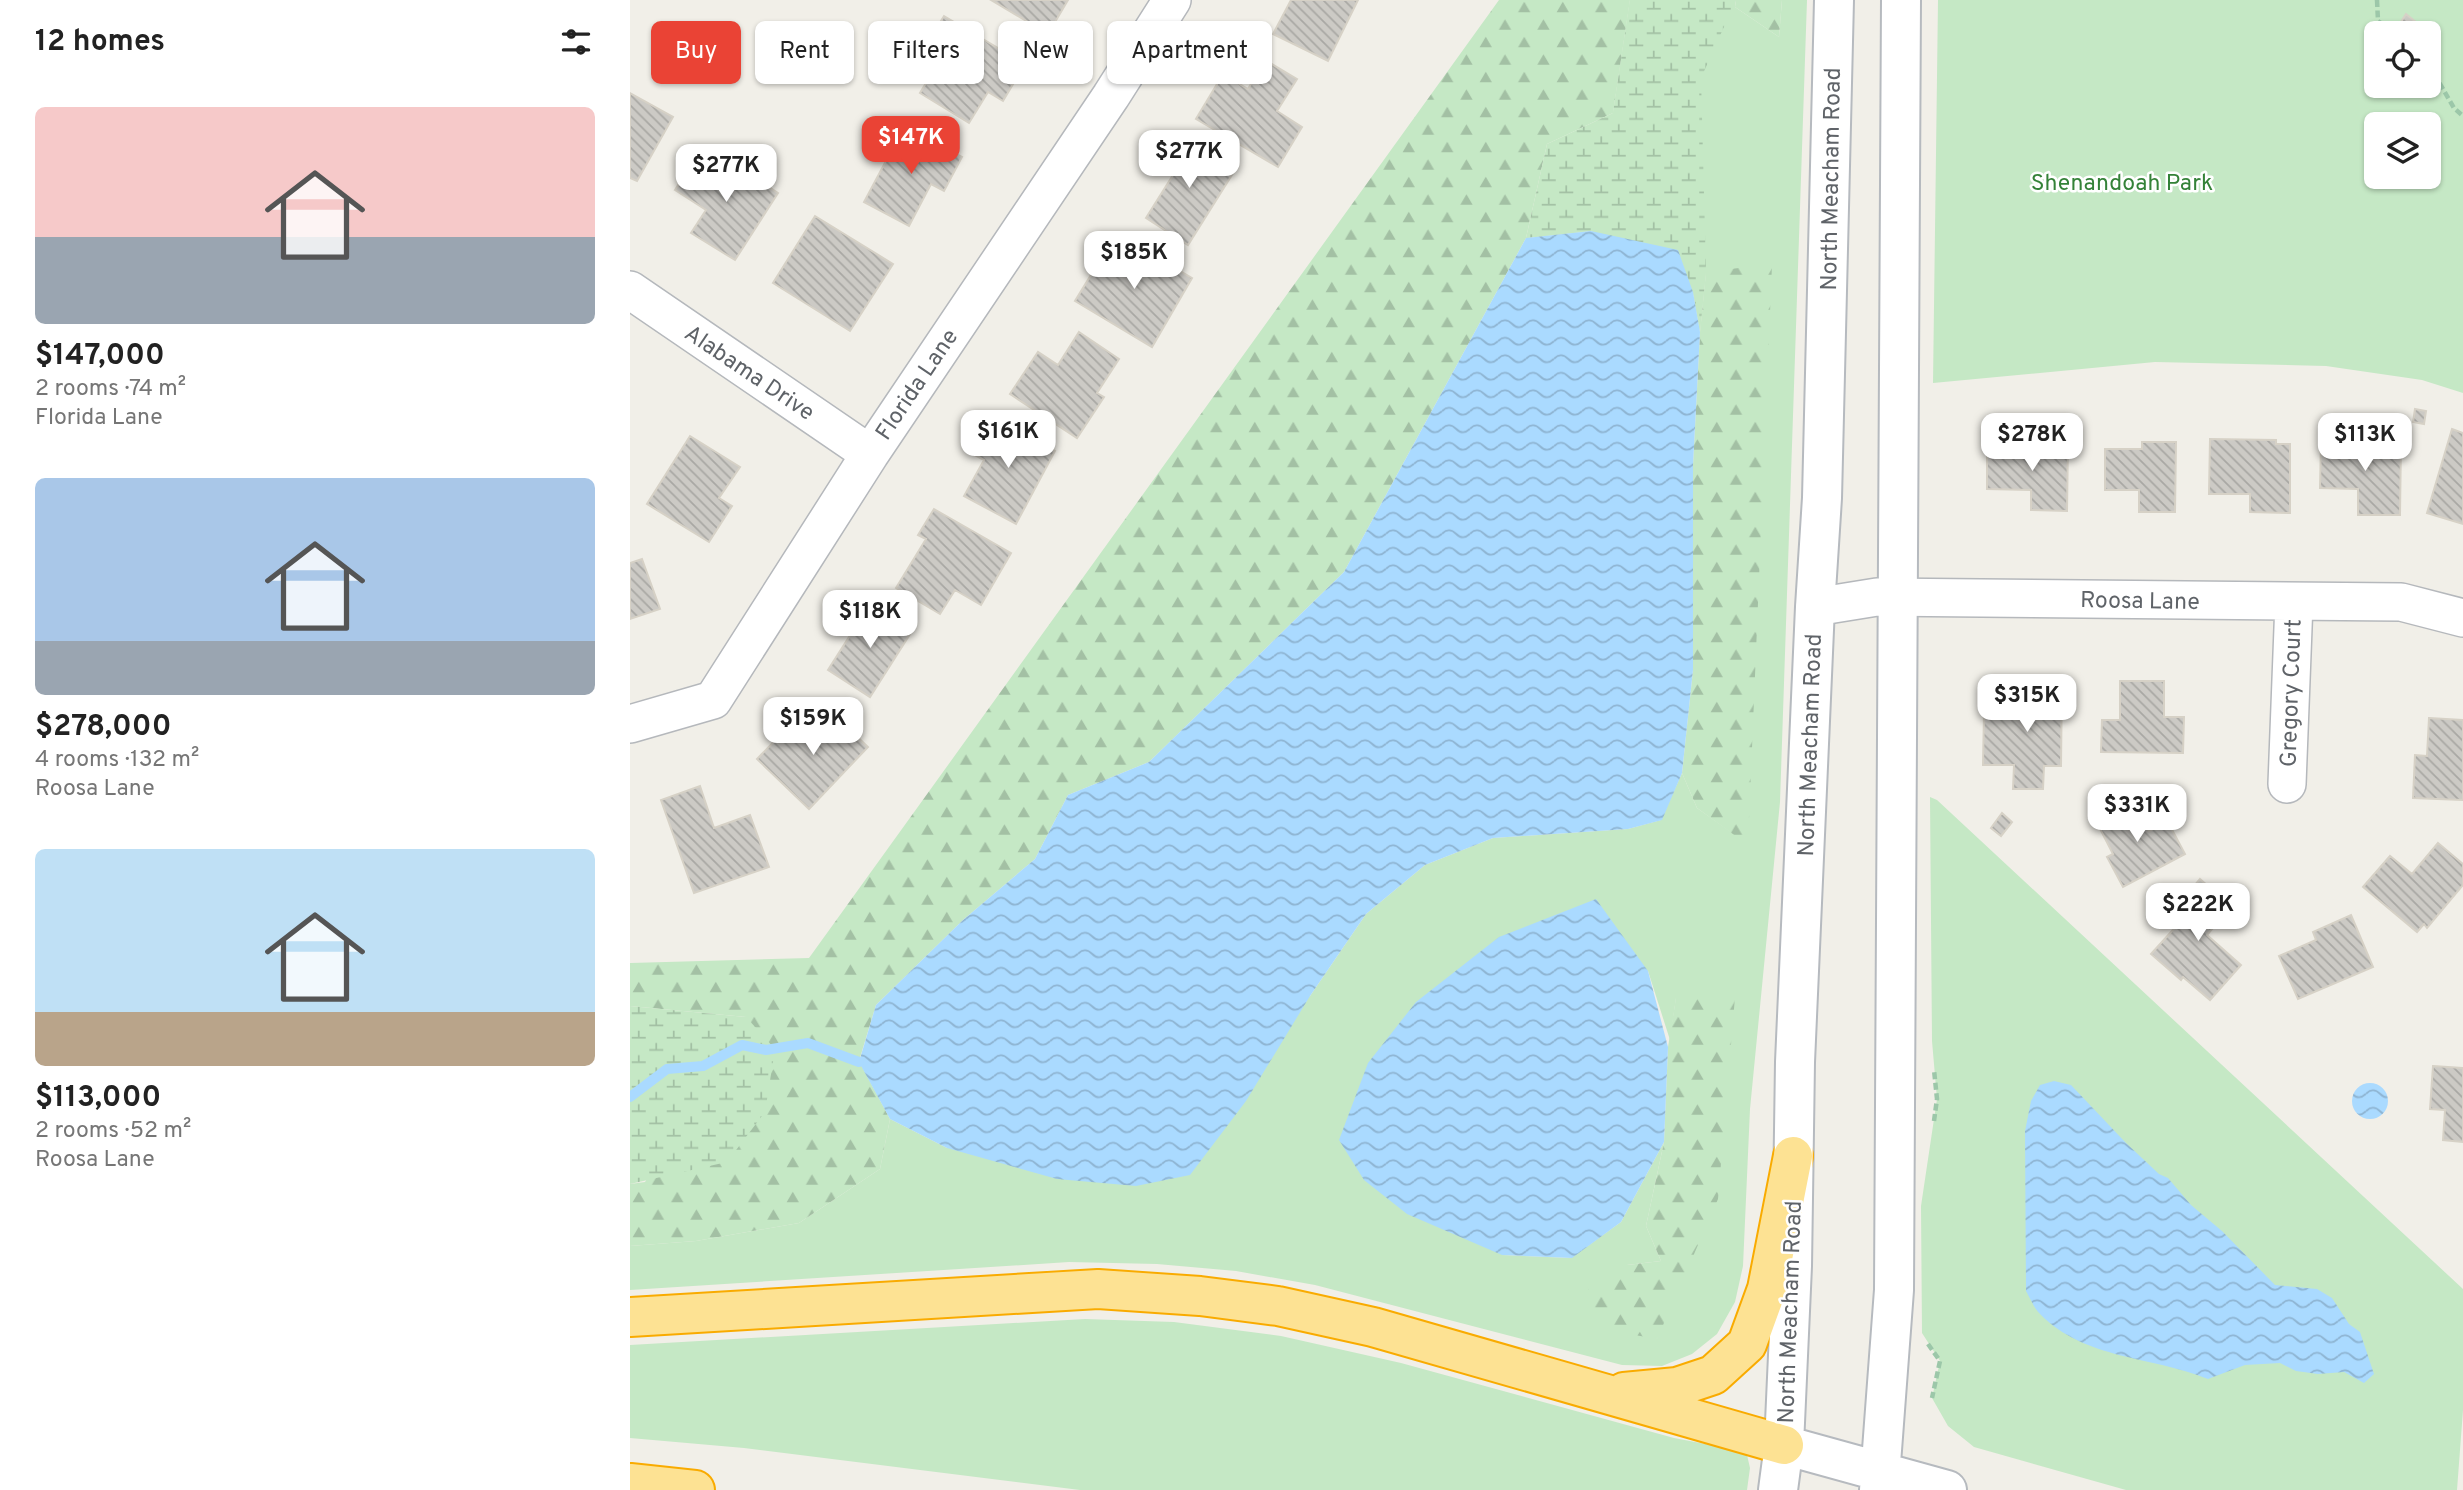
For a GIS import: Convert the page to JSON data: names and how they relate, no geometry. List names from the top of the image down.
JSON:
{
  "streets": {
    "main road": ["North Meacham Road"],
    "street": [
      "Alabama Drive",
      "Florida Lane",
      "Roosa Lane",
      "Gregory Court"
    ]
  },
  "crossings": [
    ["North Meacham Road", "Roosa Lane"],
    ["Alabama Drive", "Florida Lane"],
    ["Roosa Lane", "Gregory Court"]
  ],
  "parks": ["Shenandoah Park"],
  "page": {
    "heading": "12 homes",
    "chip": [
      "Buy",
      "Rent",
      "Filters",
      "New",
      "Apartment"
    ],
    "list": [
      {
        "name": "$147,000",
        "note": "2 rooms · 74 m² · Florida Lane"
      },
      {
        "name": "$278,000",
        "note": "4 rooms · 132 m² · Roosa Lane"
      },
      {
        "name": "$113,000",
        "note": "2 rooms · 52 m² · Roosa Lane"
      }
    ],
    "price": [
      "$147K",
      "$277K",
      "$277K",
      "$185K",
      "$161K",
      "$278K",
      "$113K",
      "$118K",
      "$315K",
      "$159K",
      "$331K",
      "$222K"
    ]
  }
}
